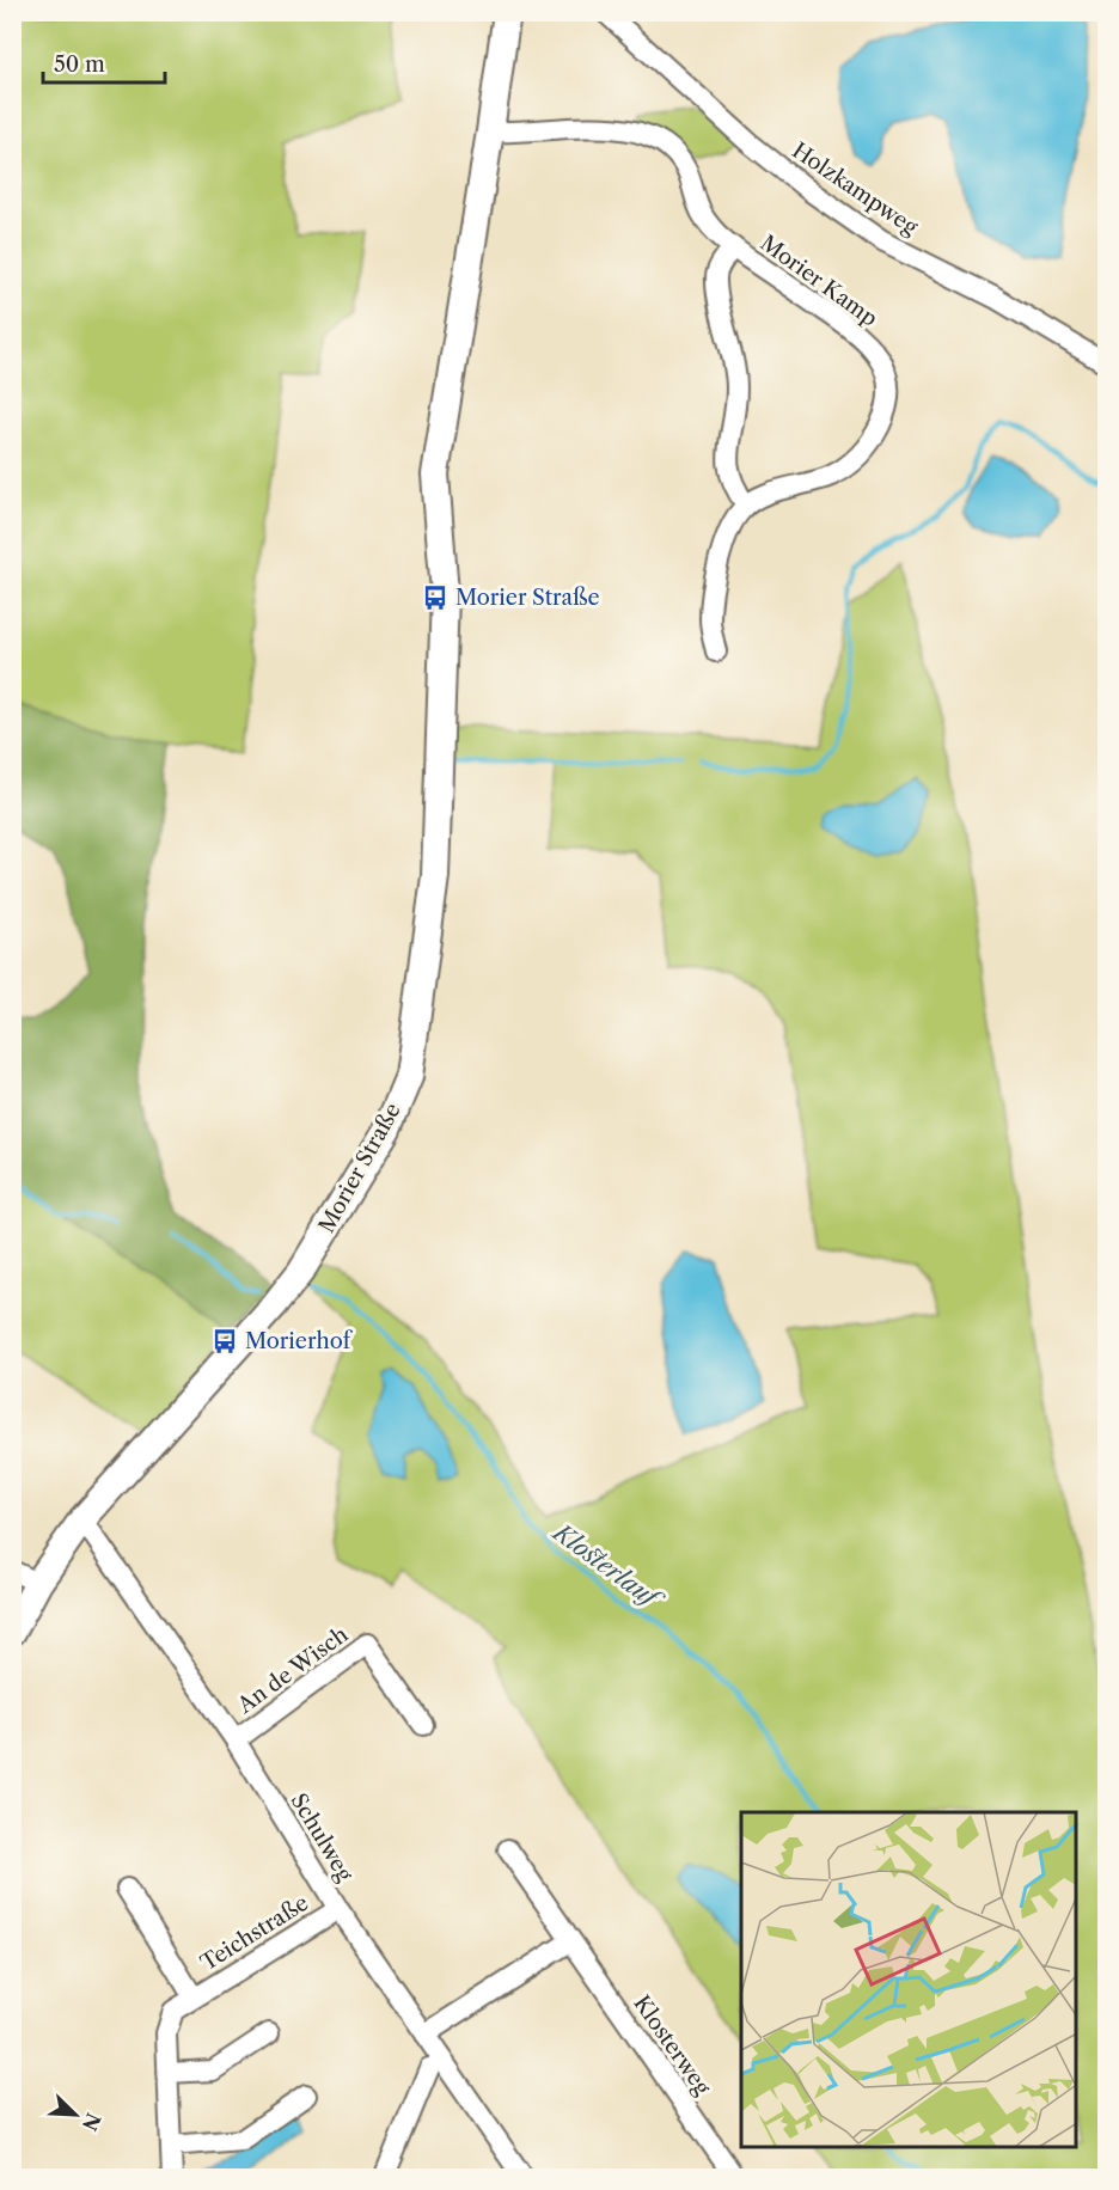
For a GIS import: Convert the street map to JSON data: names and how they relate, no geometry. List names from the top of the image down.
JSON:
{
  "streets": {
    "main road": ["Morier Straße"],
    "street": [
      "Holzkampweg",
      "Morier Kamp",
      "An de Wisch",
      "Schulweg",
      "Teichstraße",
      "Klosterweg"
    ]
  },
  "crossings": [
    ["Morier Kamp", "Morier Straße"],
    ["Morier Straße", "Schulweg"],
    ["An de Wisch", "Schulweg"],
    ["Schulweg", "Teichstraße"]
  ],
  "water": ["Klosterlauf"],
  "places": {
    "bus stop": ["Morier Straße", "Morierhof"]
  },
  "scale_bar": "50 m",
  "north": "bottom right"
}
